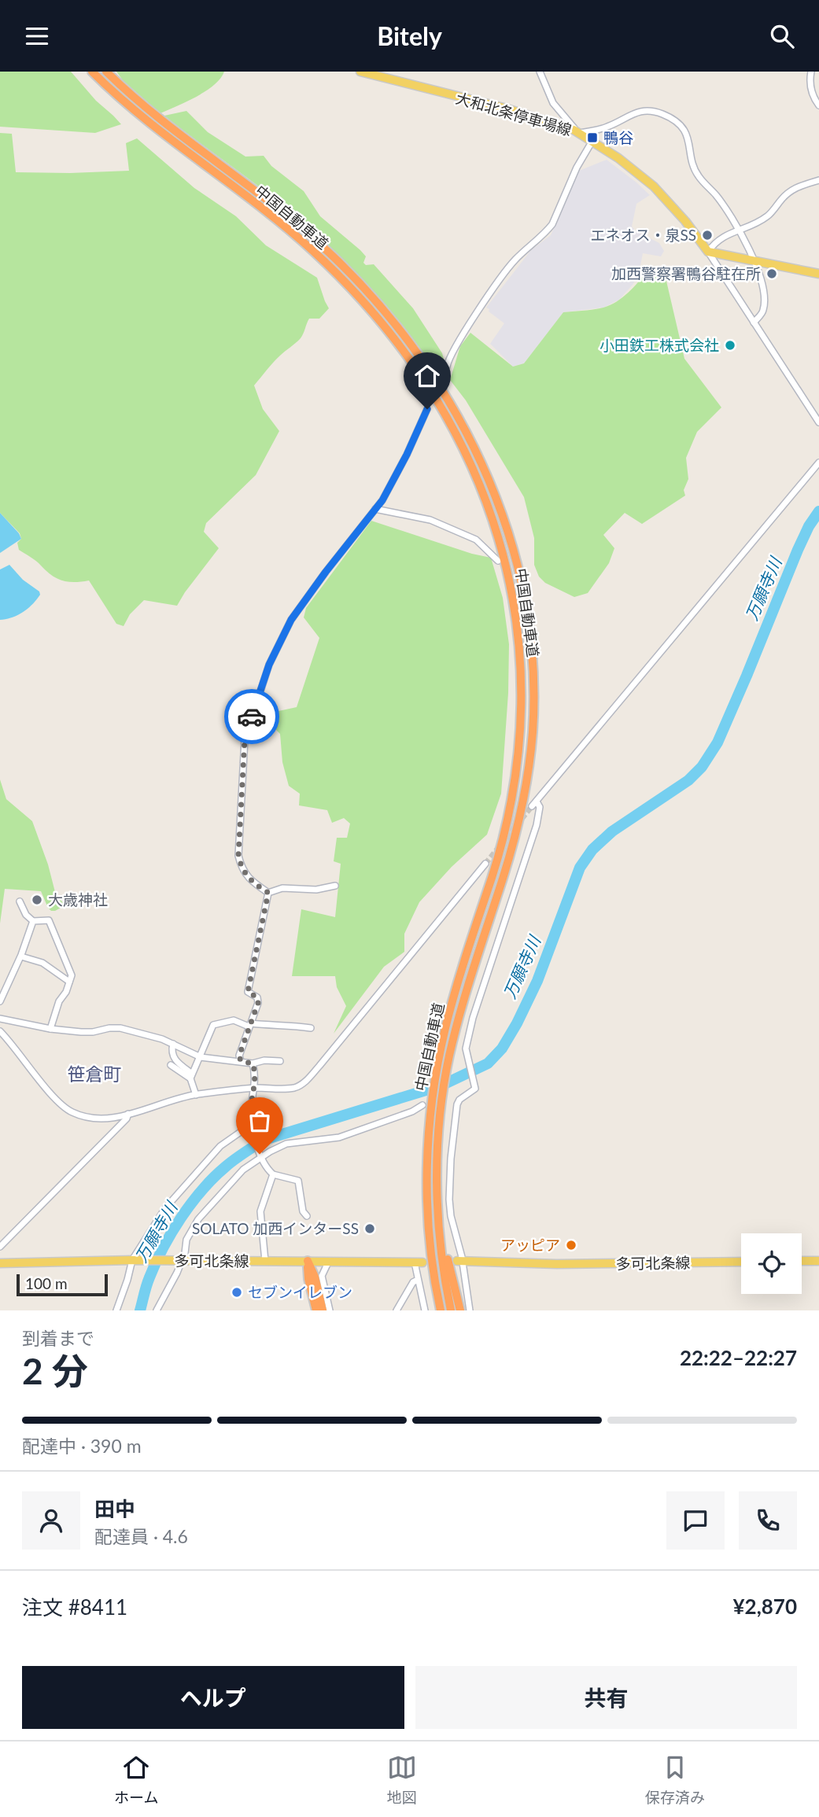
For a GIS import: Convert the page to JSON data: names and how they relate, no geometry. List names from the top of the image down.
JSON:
{
  "streets": {
    "highway": ["中国自動車道"],
    "main road": ["大和北条停車場線", "多可北条線"]
  },
  "districts": ["笹倉町"],
  "water": ["万願寺川"],
  "places": {
    "transit": ["鴨谷"],
    "other": [
      "エネオス・泉SS",
      "加西警察署鴨谷駐在所",
      "小田鉄工株式会社",
      "大歳神社",
      "SOLATO 加西インターSS",
      "アッピア",
      "セブンイレブン"
    ]
  },
  "scale_bar": "100 m",
  "page": {
    "header": "Bitely",
    "scale": "100 m",
    "heading": ["2 分", "到着まで", "22:22–22:27"],
    "panel": [
      "田中",
      "配達員 · 4.6",
      "注文 #8411",
      "¥2,870"
    ],
    "bar": "配達中 · 390 m",
    "buttons": ["ヘルプ", "共有"],
    "tabs": ["ホーム", "地図", "保存済み"]
  }
}
